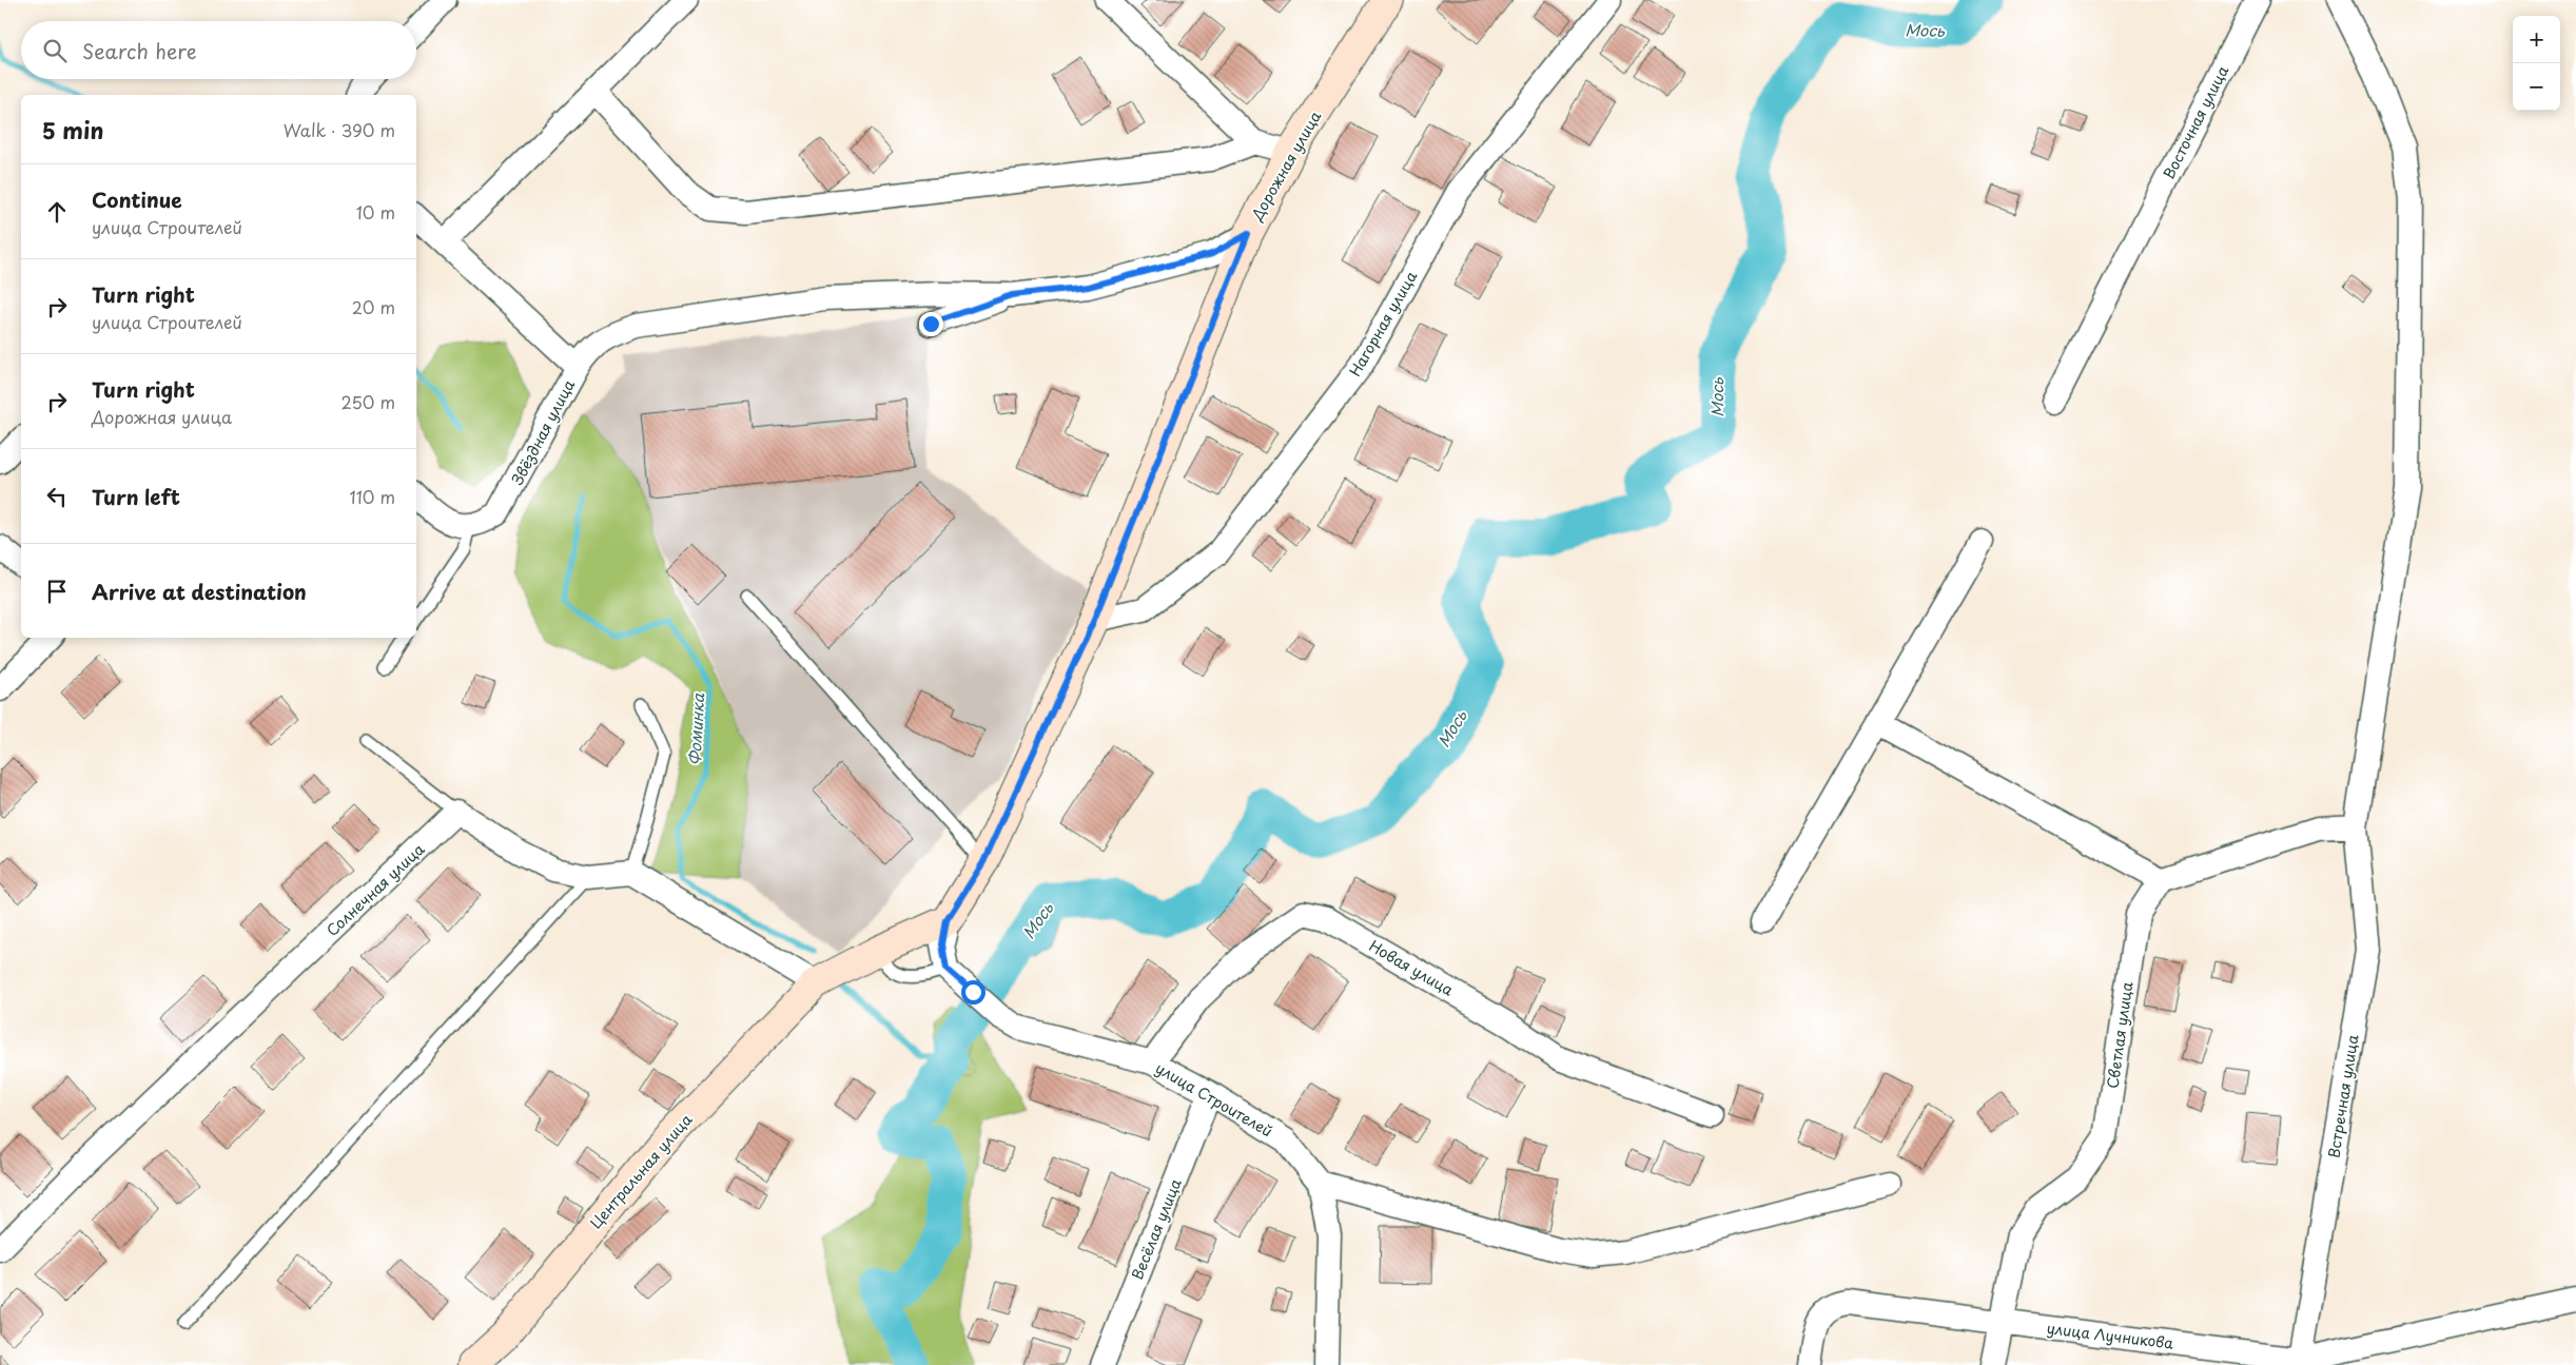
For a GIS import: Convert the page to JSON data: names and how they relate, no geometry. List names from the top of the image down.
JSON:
{
  "streets": {
    "street": [
      "Восточная улица",
      "Дорожная улица",
      "Нагорная улица",
      "Звёздная улица",
      "Солнечная улица",
      "Новая улица",
      "Светлая улица",
      "Встречная улица",
      "улица Строителей",
      "Центральная улица",
      "Весёлая улица",
      "улица Лучникова"
    ]
  },
  "crossings": [
    ["Дорожная улица", "Нагорная улица"],
    ["Дорожная улица", "Центральная улица"],
    ["Новая улица", "улица Строителей"],
    ["Светлая улица", "улица Лучникова"],
    ["Встречная улица", "улица Лучникова"],
    ["улица Строителей", "Весёлая улица"]
  ],
  "water": ["Мось", "Фоминка"],
  "page": {
    "map_buttons": ["+", "−"],
    "search": "Search here",
    "heading": ["5 min", "Walk · 390 m"],
    "list": [
      ["Continue", "улица Строителей", "10 m"],
      ["Turn right", "улица Строителей", "20 m"],
      ["Turn right", "Дорожная улица", "250 m"],
      ["Turn left", "110 m"],
      "Arrive at destination"
    ]
  }
}
